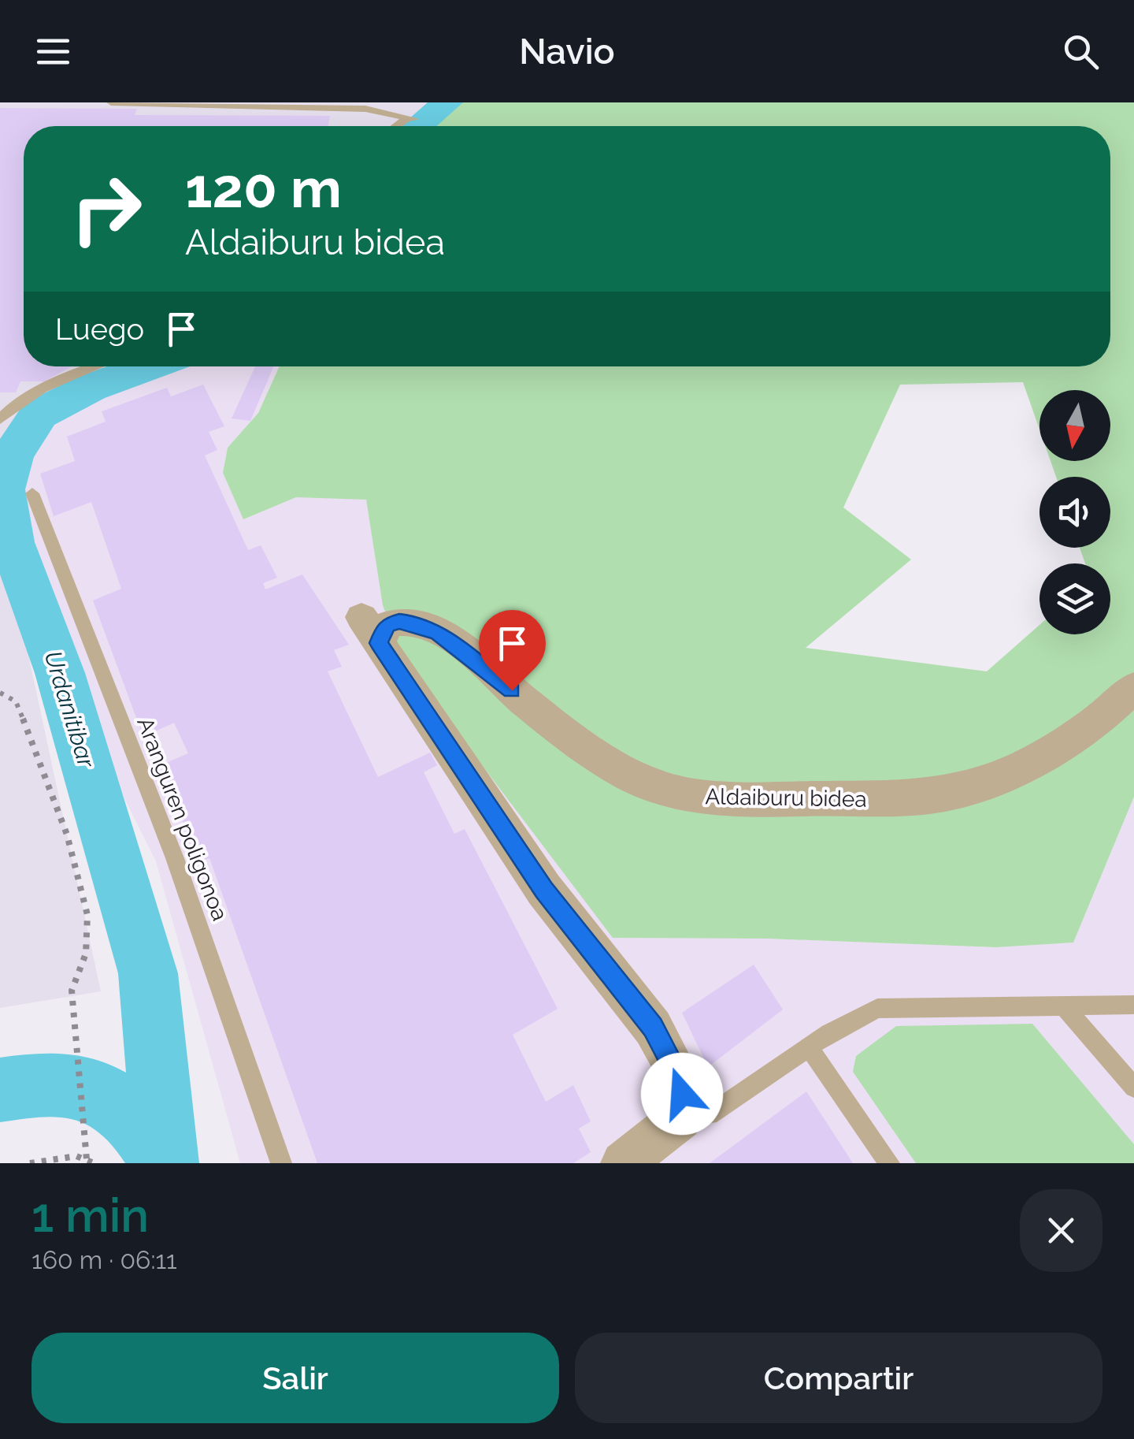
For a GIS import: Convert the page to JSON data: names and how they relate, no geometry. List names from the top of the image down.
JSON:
{
  "streets": {
    "street": ["Aldaiburu bidea"],
    "lane": ["Aranguren poligonoa"]
  },
  "water": ["Urdanitibar"],
  "north": "bottom",
  "page": {
    "header": "Navio",
    "turn": ["120 m", "Aldaiburu bidea"],
    "then": "Luego",
    "heading": ["1 min", "160 m · 06:11"],
    "buttons": ["Salir", "Compartir"]
  }
}
